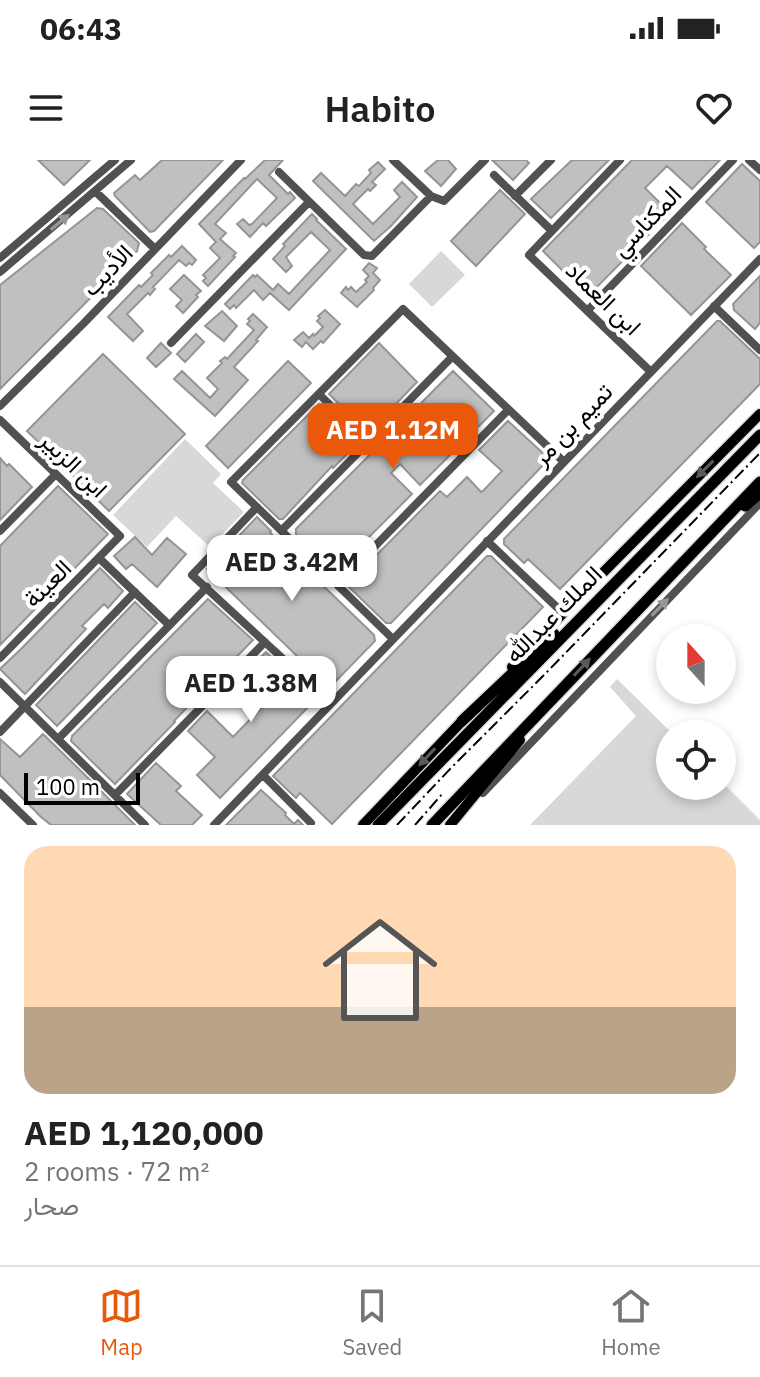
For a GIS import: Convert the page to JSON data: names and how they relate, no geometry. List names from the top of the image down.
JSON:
{
  "streets": {
    "highway": ["الملك عبدالله"],
    "street": [
      "المكناسي",
      "الأديب",
      "ابن العماد",
      "تميم بن مر",
      "ابن الزبير",
      "العينة"
    ]
  },
  "crossings": [
    ["المكناسي", "ابن العماد"],
    ["ابن العماد", "تميم بن مر"],
    ["ابن الزبير", "العينة"]
  ],
  "scale_bar": "100 m",
  "north": "top",
  "page": {
    "status": "06:43",
    "header": "Habito",
    "price": ["AED 1.12M", "AED 3.42M", "AED 1.38M"],
    "scale": "100 m",
    "list": [
      {
        "name": "AED 1,120,000",
        "note": "2 rooms · 72 m² · صحار"
      }
    ],
    "tabs": ["Map", "Saved", "Home"]
  }
}
